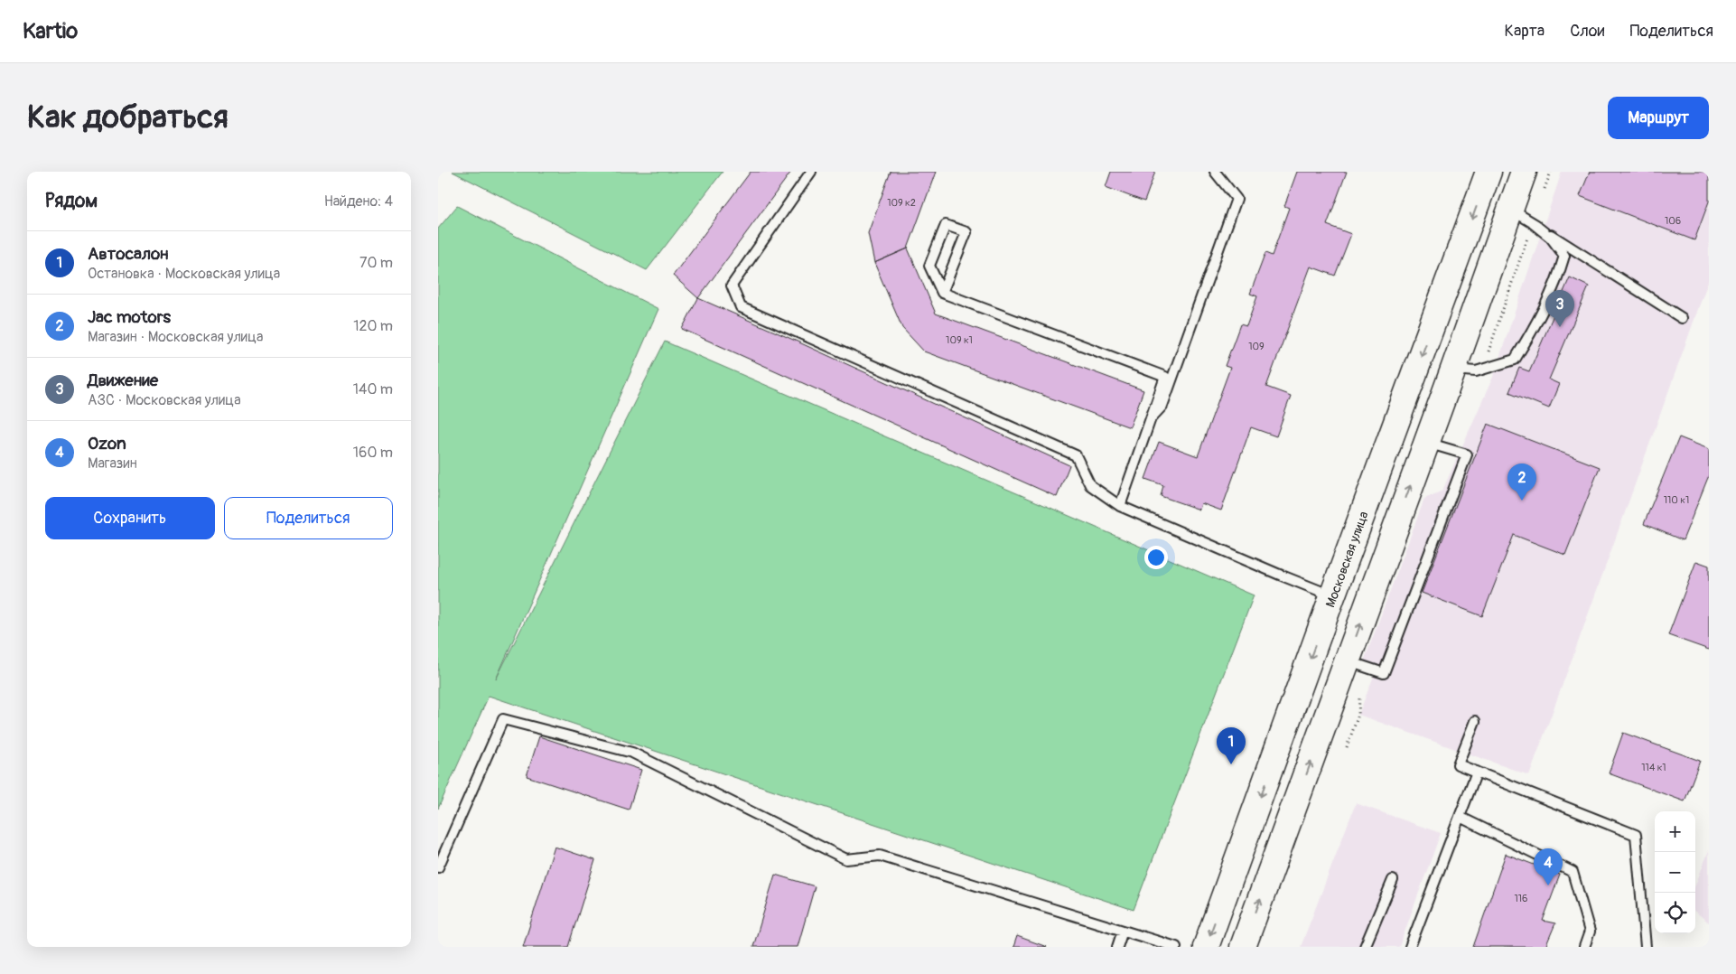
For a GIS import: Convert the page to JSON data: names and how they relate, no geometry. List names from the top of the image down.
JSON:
{
  "streets": {
    "main road": ["Московская улица"]
  },
  "house_numbers": [
    "109 к2",
    "106",
    "109 к1",
    "109",
    "110 к1",
    "114 к1",
    "116"
  ],
  "page": {
    "header": "Kartio",
    "nav": ["Карта", "Слои", "Поделиться"],
    "buttons": [
      "Маршрут",
      ["Сохранить", "Поделиться"]
    ],
    "title": "Как добраться",
    "heading": ["Рядом", "Найдено: 4"],
    "list": [
      {
        "mark": "1",
        "name": "Автосалон",
        "note": "Остановка · Московская улица",
        "value": "70 m"
      },
      {
        "mark": "2",
        "name": "Jac motors",
        "note": "Магазин · Московская улица",
        "value": "120 m"
      },
      {
        "mark": "3",
        "name": "Движение",
        "note": "АЗС · Московская улица",
        "value": "140 m"
      },
      {
        "mark": "4",
        "name": "Ozon",
        "note": "Магазин",
        "value": "160 m"
      }
    ],
    "pins": [
      "3",
      "2",
      "1",
      "4"
    ],
    "map_buttons": ["+", "−"]
  }
}
